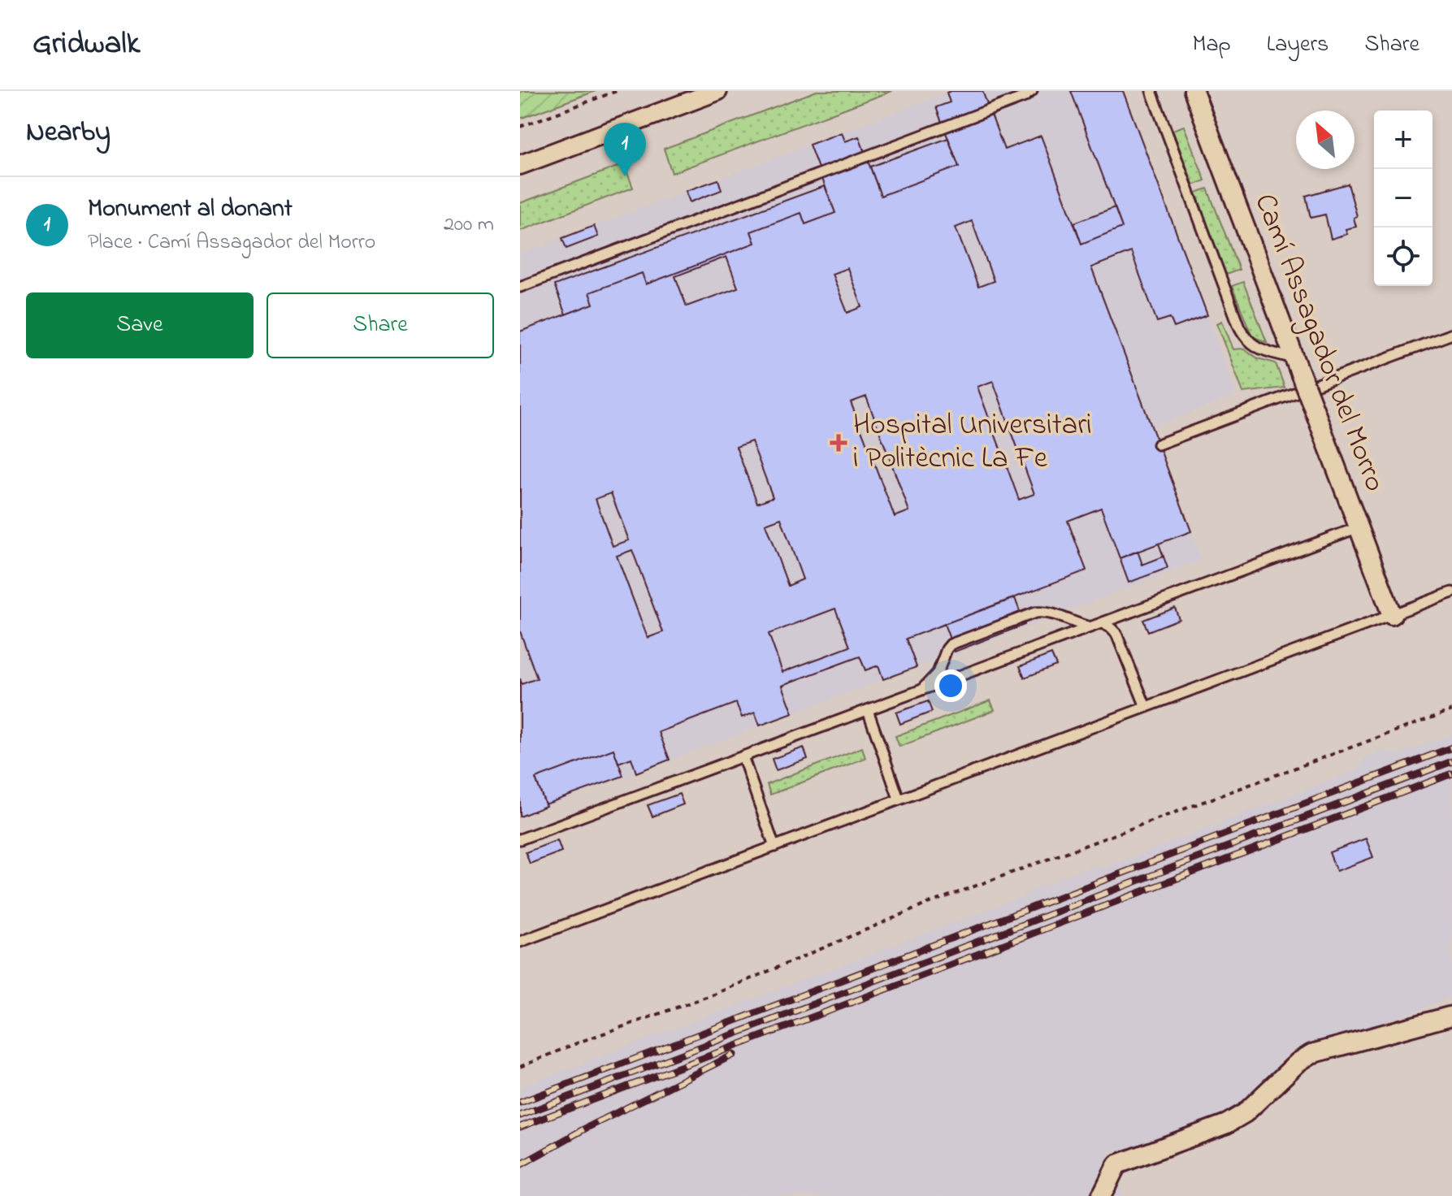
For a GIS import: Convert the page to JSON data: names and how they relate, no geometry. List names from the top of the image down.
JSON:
{
  "streets": {
    "street": ["Camí Assagador del Morro"]
  },
  "places": {
    "health": ["Hospital Universitari i Politècnic La Fe"]
  },
  "north": "top left",
  "page": {
    "header": "Gridwalk",
    "nav": ["Map", "Layers", "Share"],
    "heading": "Nearby",
    "map_buttons": ["+", "−"],
    "pins": "1",
    "list": [
      {
        "mark": "1",
        "name": "Monument al donant",
        "note": "Place · Camí Assagador del Morro",
        "value": "200 m"
      }
    ],
    "buttons": ["Save", "Share"]
  }
}
